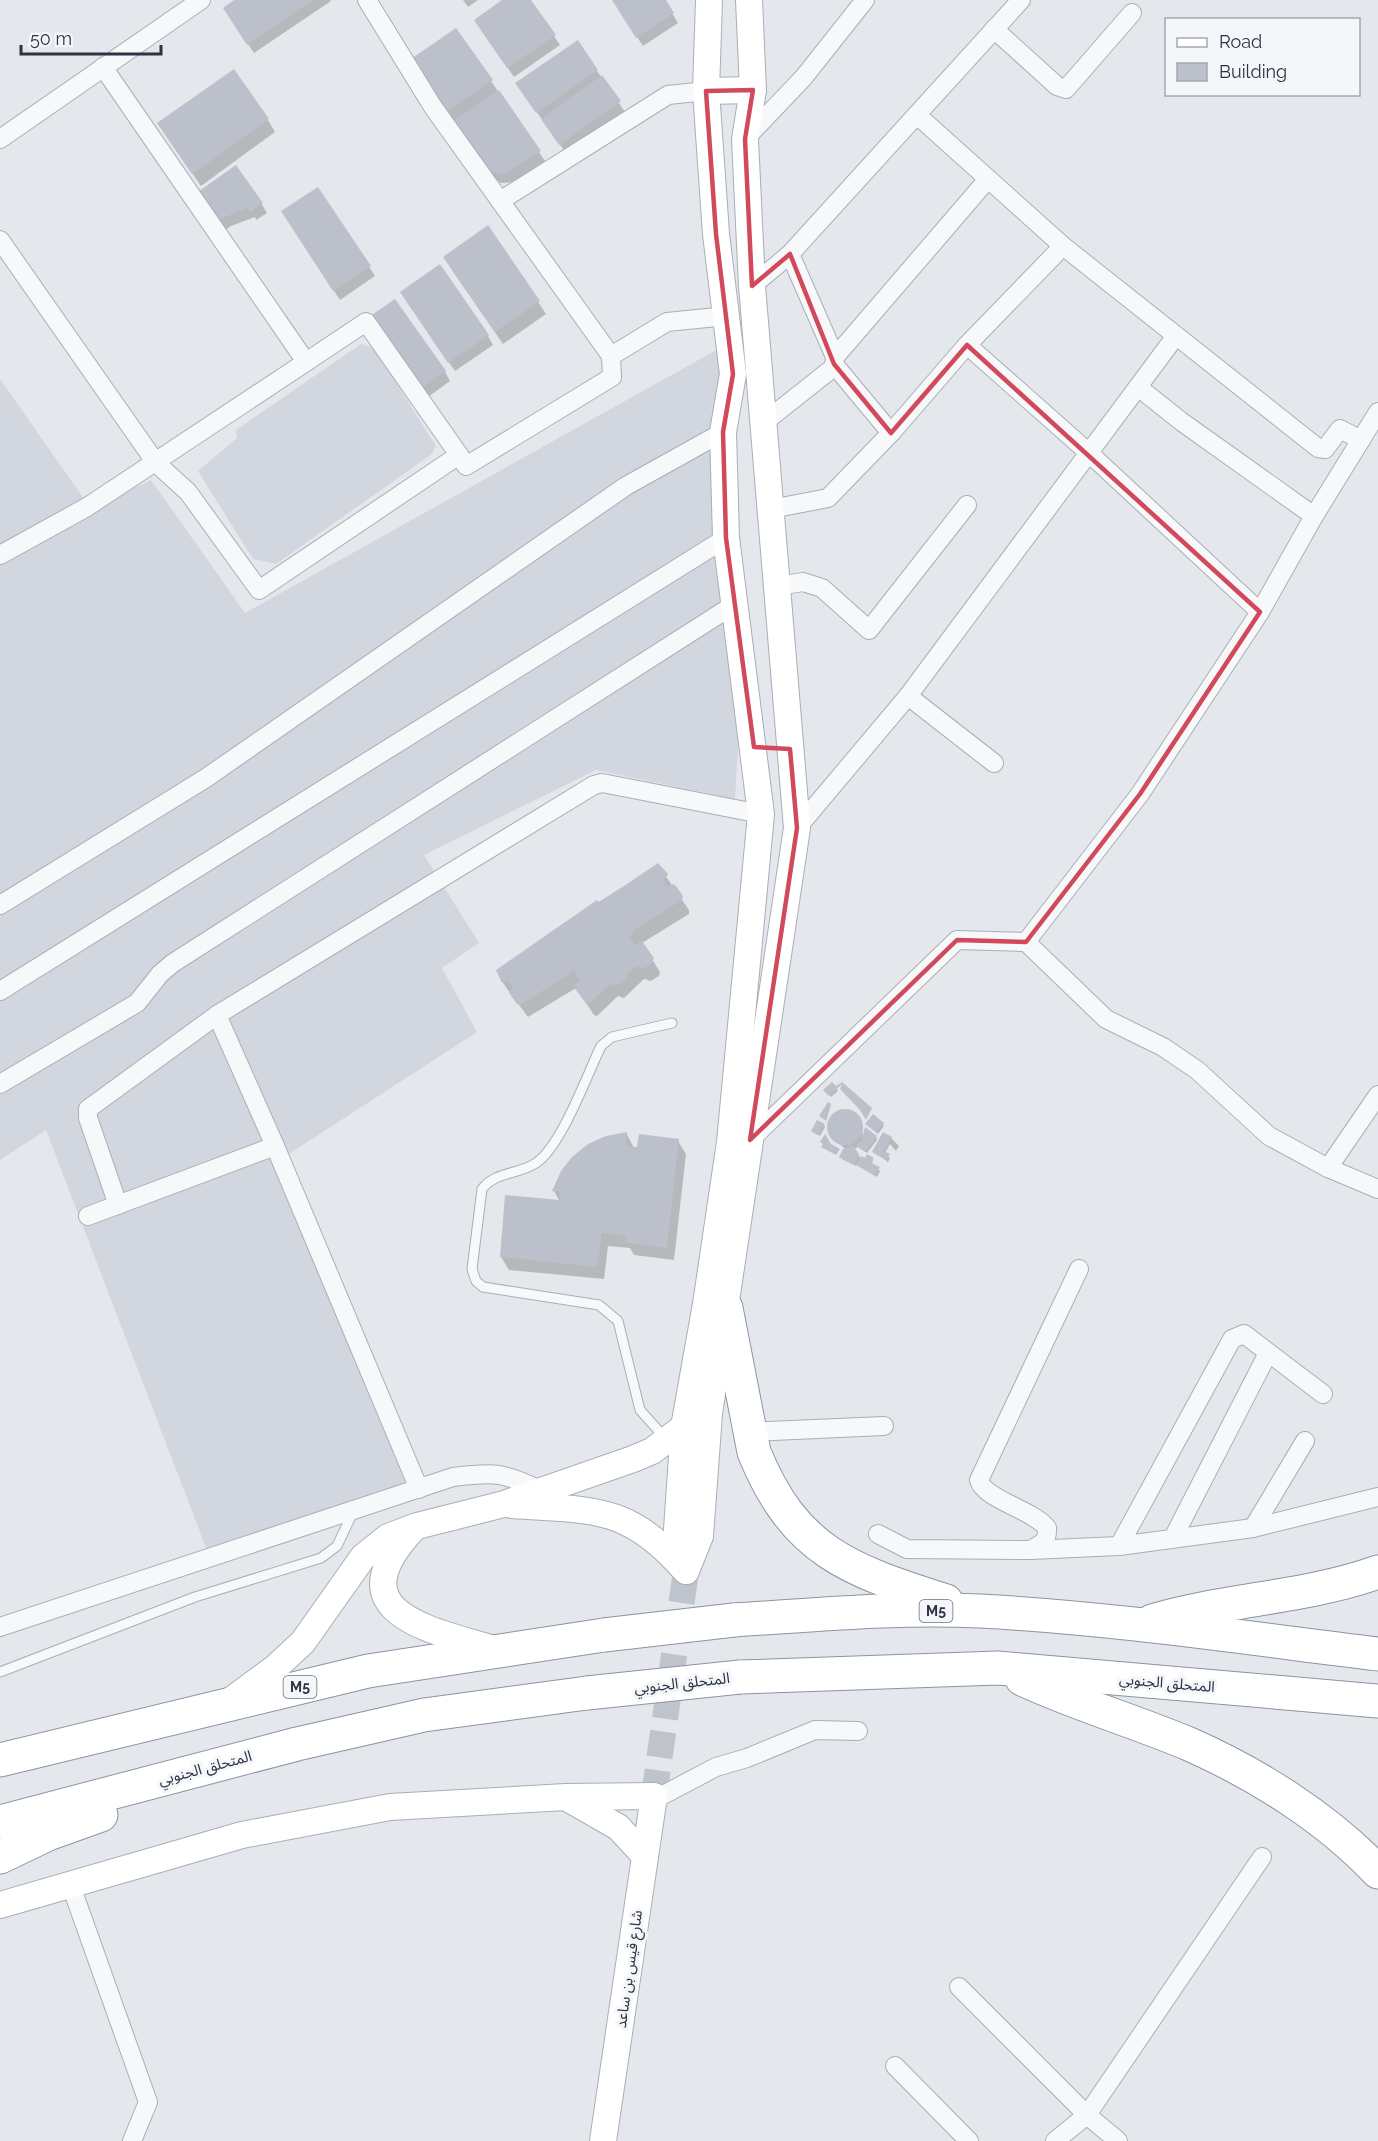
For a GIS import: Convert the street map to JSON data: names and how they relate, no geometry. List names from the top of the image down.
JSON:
{
  "streets": {
    "highway": ["M5", "المتحلق الجنوبي"],
    "main road": ["شارع قيس بن ساعد"]
  },
  "legend": ["Road", "Building"],
  "scale_bar": "50 m"
}
